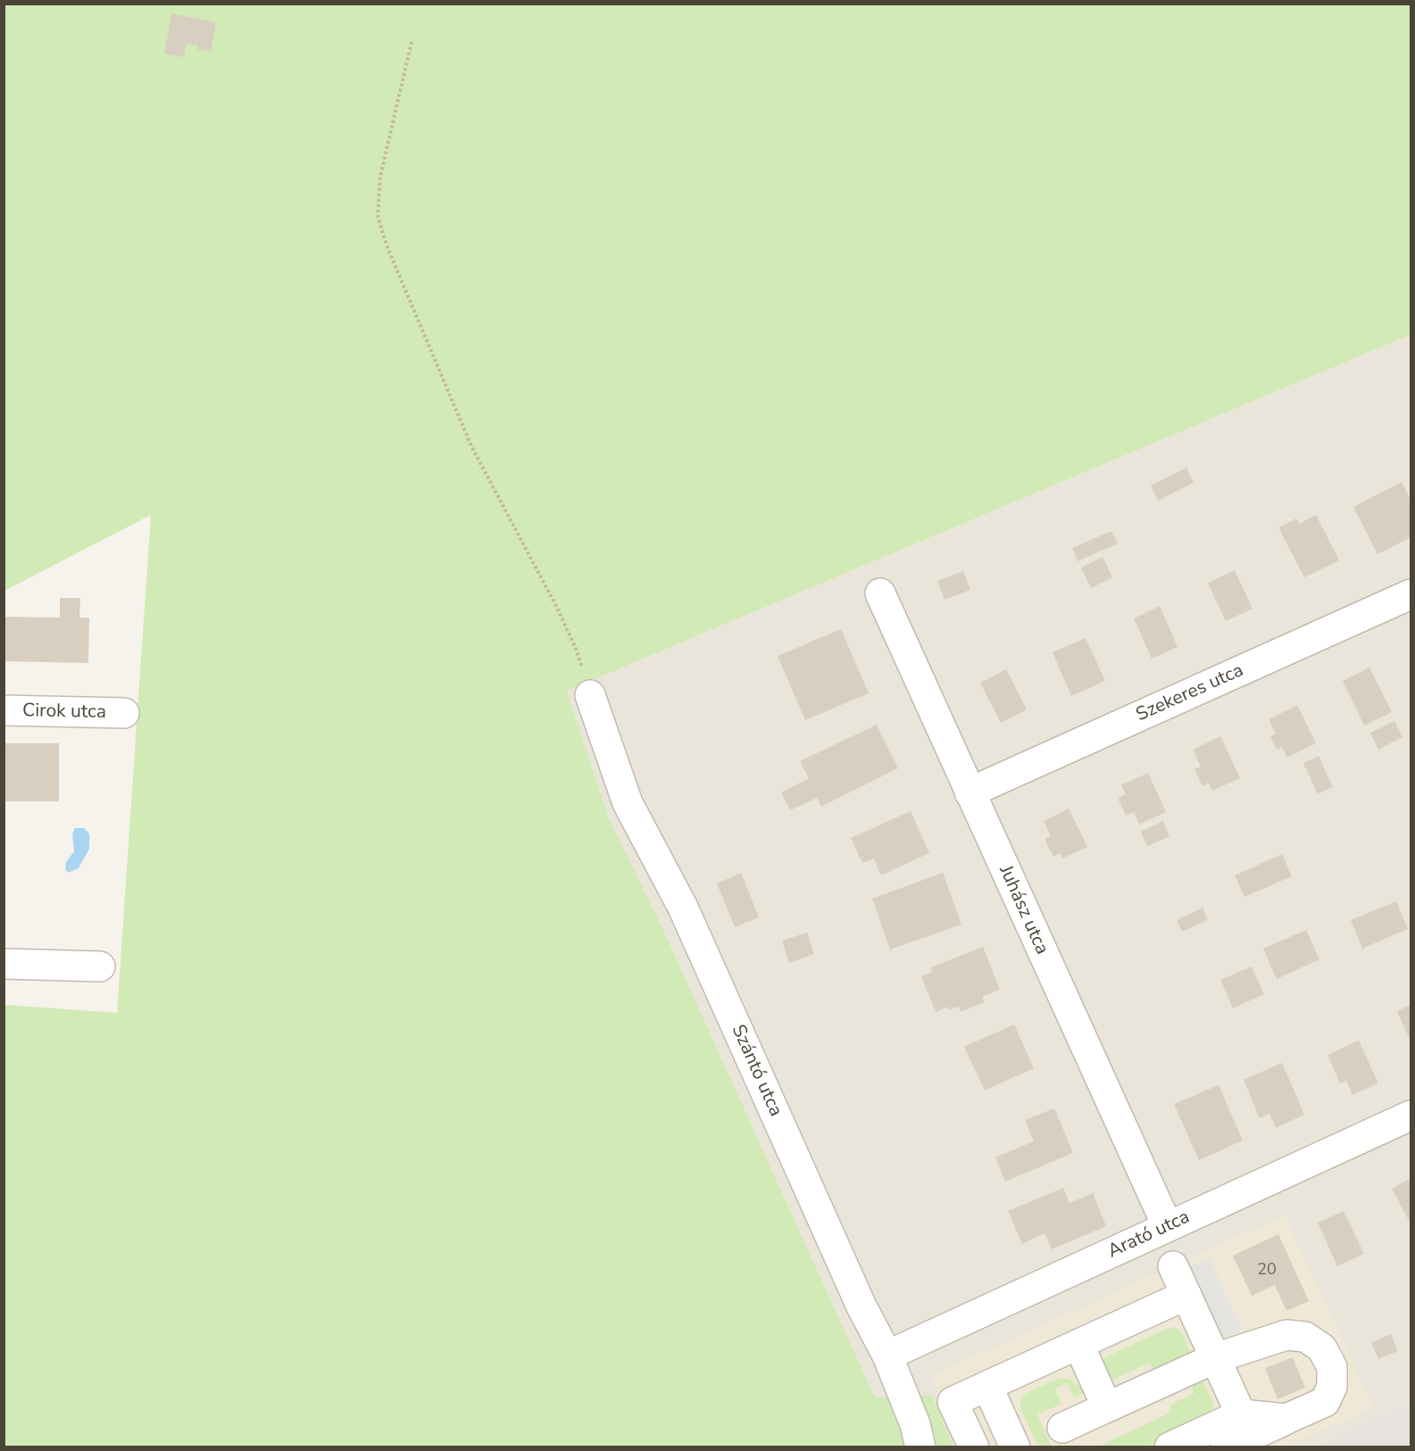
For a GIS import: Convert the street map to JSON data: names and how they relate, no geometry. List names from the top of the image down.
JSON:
{
  "streets": {
    "street": [
      "Szekeres utca",
      "Cirok utca",
      "Juhász utca",
      "Szántó utca",
      "Arató utca"
    ]
  },
  "crossings": [
    ["Szekeres utca", "Juhász utca"],
    ["Juhász utca", "Arató utca"],
    ["Szántó utca", "Arató utca"]
  ],
  "house_numbers": ["20"]
}
